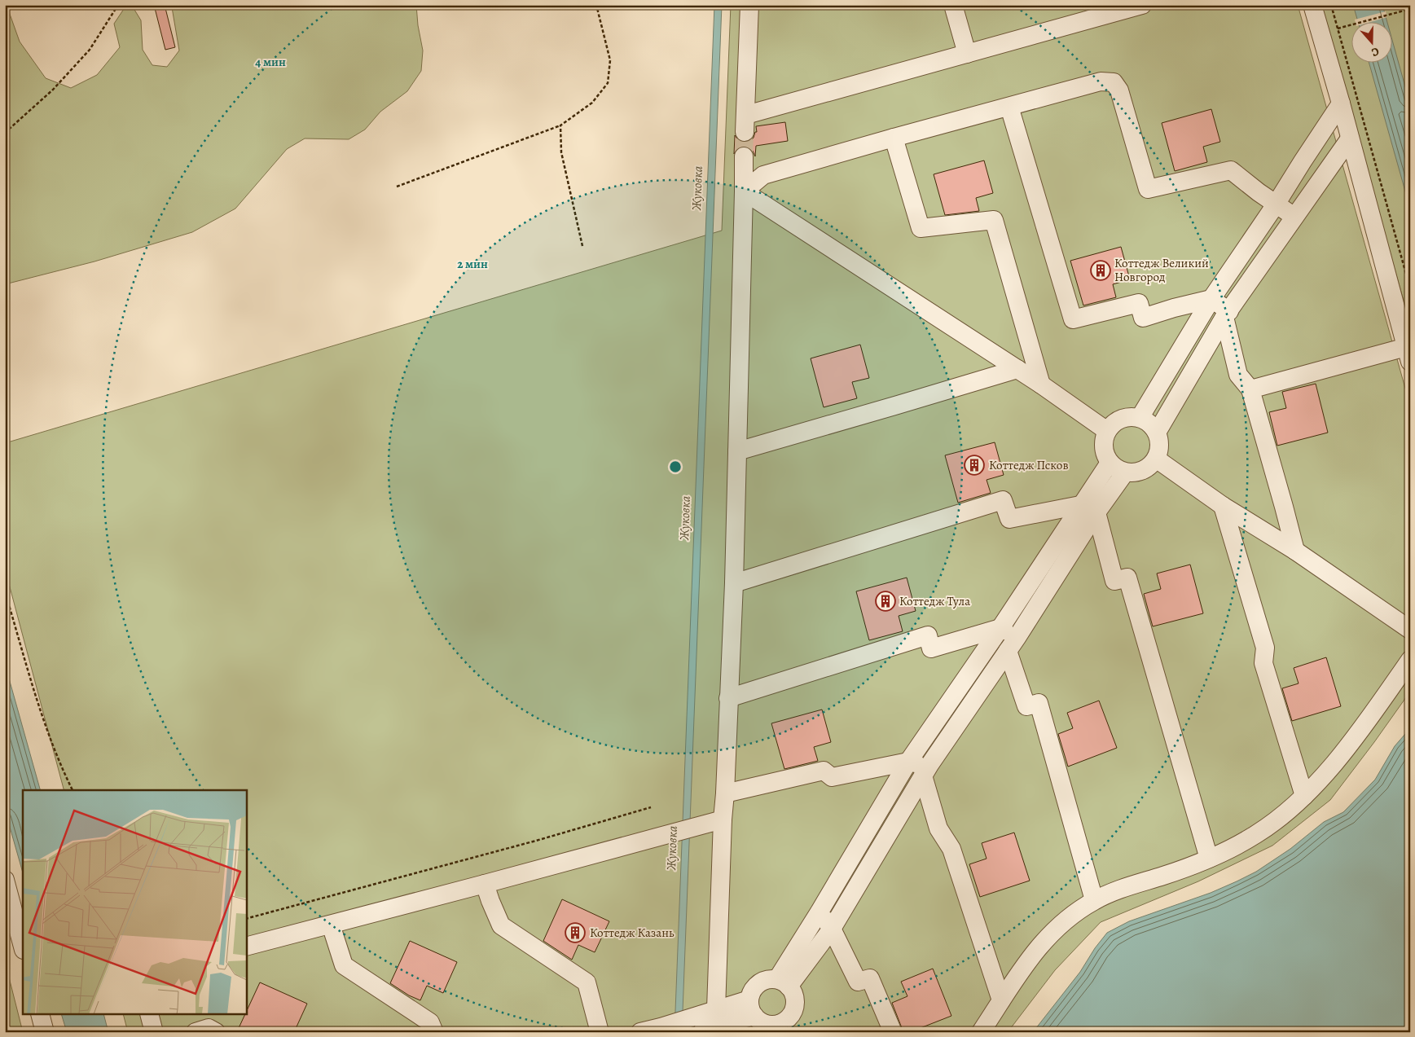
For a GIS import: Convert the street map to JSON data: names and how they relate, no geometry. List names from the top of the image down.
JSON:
{
  "water": ["Жуковка"],
  "places": {
    "building": [
      "Коттедж Великий Новгород",
      "Коттедж Псков",
      "Коттедж Тула",
      "Коттедж Казань"
    ]
  },
  "north": "bottom",
  "rings": ["4 мин", "2 мин"]
}
